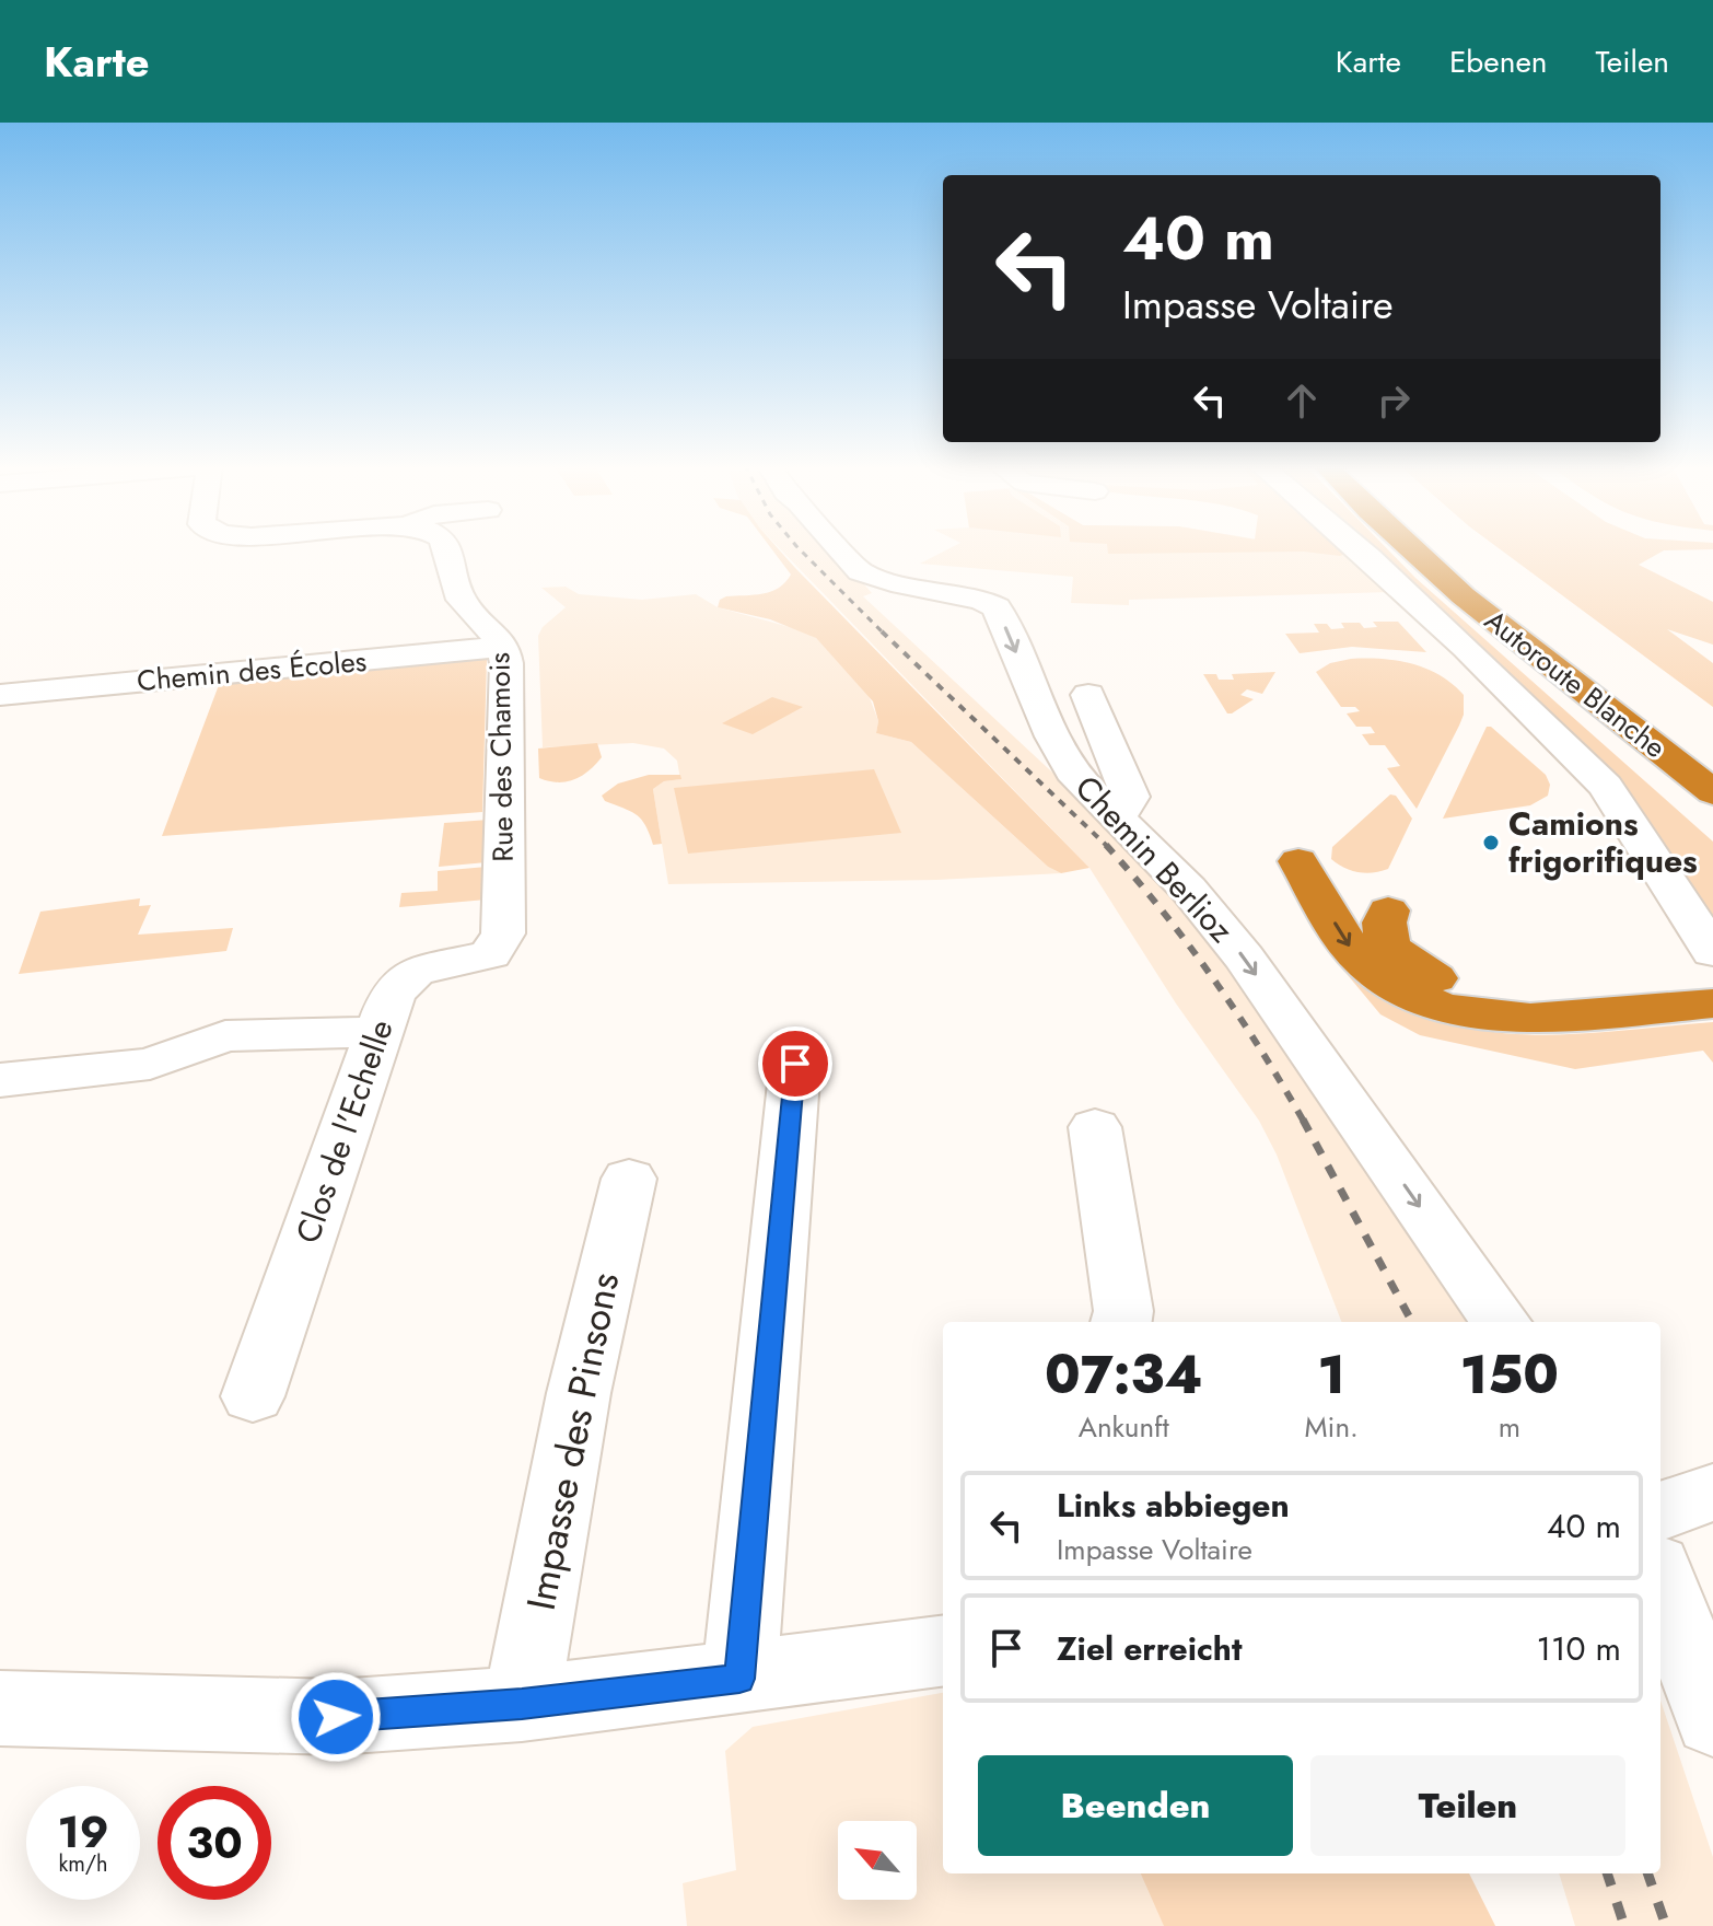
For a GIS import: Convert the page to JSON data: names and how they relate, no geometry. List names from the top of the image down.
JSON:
{
  "streets": {
    "highway": ["Autoroute Blanche"],
    "street": [
      "Chemin des Écoles",
      "Rue des Chamois",
      "Chemin Berlioz",
      "Clos de l'Echelle",
      "Impasse des Pinsons"
    ]
  },
  "crossings": [
    ["Chemin des Écoles", "Rue des Chamois"],
    ["Rue des Chamois", "Clos de l'Echelle"]
  ],
  "places": ["Camions frigorifiques"],
  "north": "top left",
  "page": {
    "header": "Karte",
    "nav": ["Karte", "Ebenen", "Teilen"],
    "turn": ["40 m", "Impasse Voltaire"],
    "eta": [
      "07:34",
      "Ankunft",
      "1",
      "Min.",
      "150",
      "m"
    ],
    "list": [
      {
        "name": "Links abbiegen",
        "note": "Impasse Voltaire",
        "value": "40 m"
      },
      {
        "name": "Ziel erreicht",
        "value": "110 m"
      }
    ],
    "buttons": ["Beenden", "Teilen"],
    "speed": "19 km/h",
    "limit": "30"
  }
}
